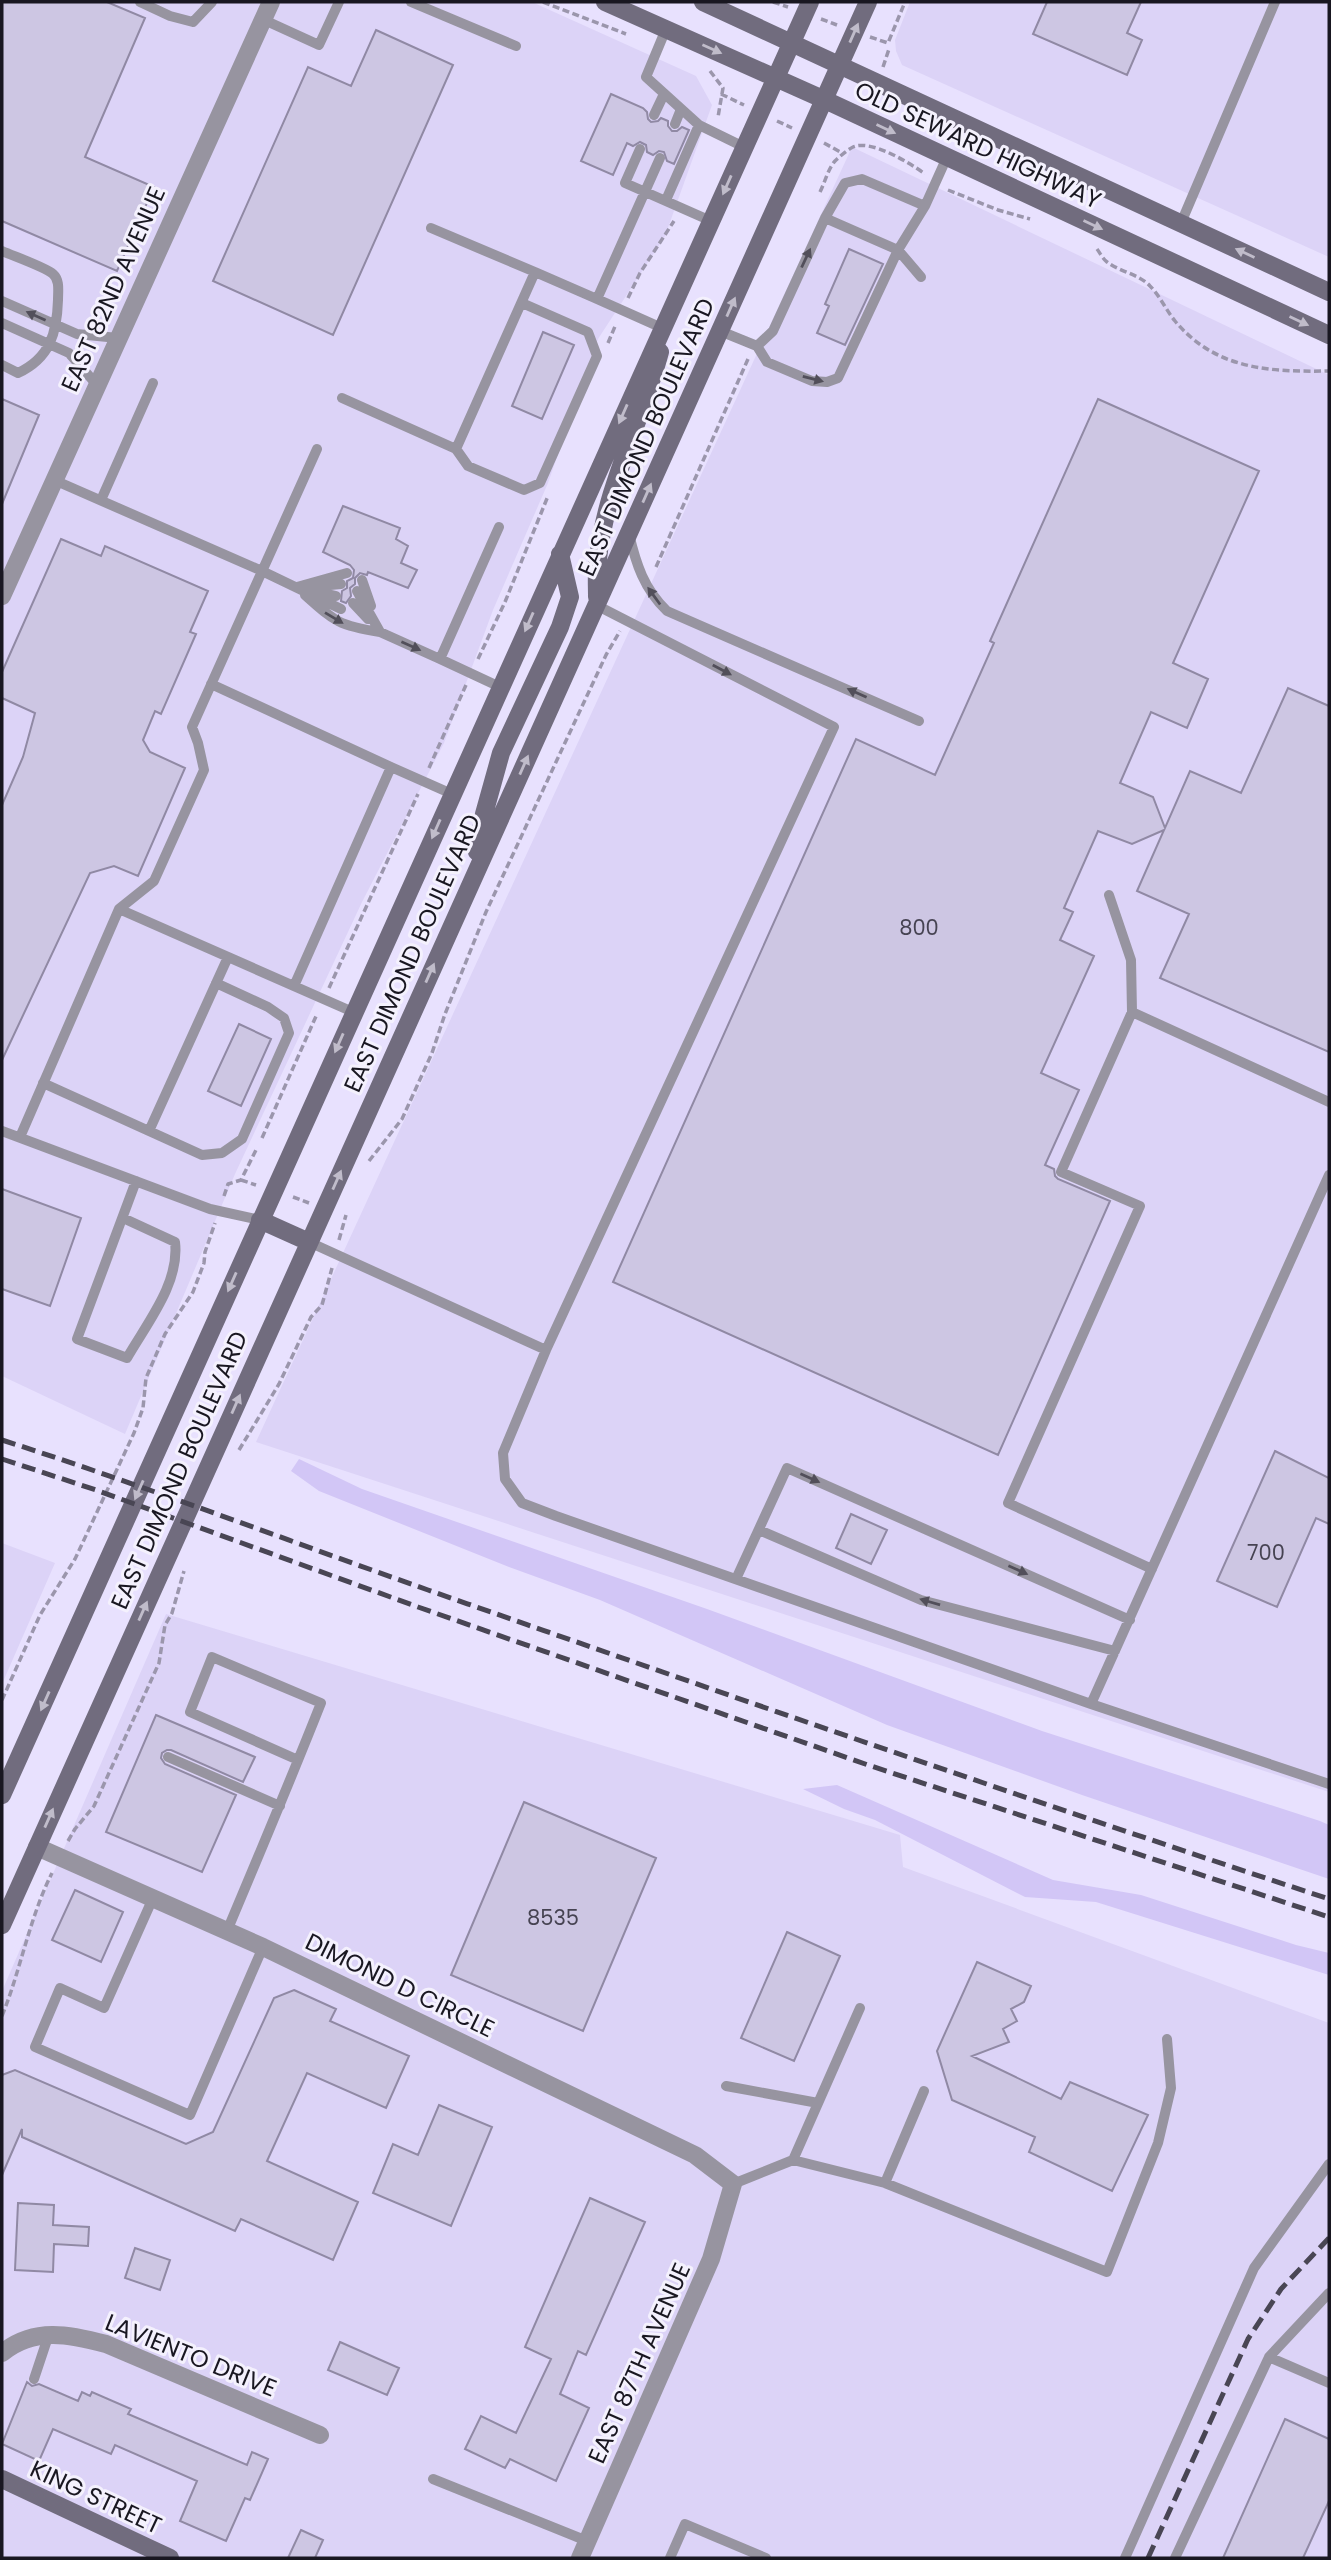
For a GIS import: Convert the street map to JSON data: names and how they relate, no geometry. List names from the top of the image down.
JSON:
{
  "streets": {
    "main road": ["OLD SEWARD HIGHWAY", "EAST DIMOND BOULEVARD", "KING STREET"],
    "street": [
      "EAST 82ND AVENUE",
      "DIMOND D CIRCLE",
      "LAVIENTO DRIVE",
      "EAST 87TH AVENUE"
    ]
  },
  "crossings": [
    ["OLD SEWARD HIGHWAY", "EAST DIMOND BOULEVARD"],
    ["EAST DIMOND BOULEVARD", "DIMOND D CIRCLE"],
    ["DIMOND D CIRCLE", "EAST 87TH AVENUE"]
  ],
  "house_numbers": ["800", "700", "8535"]
}
